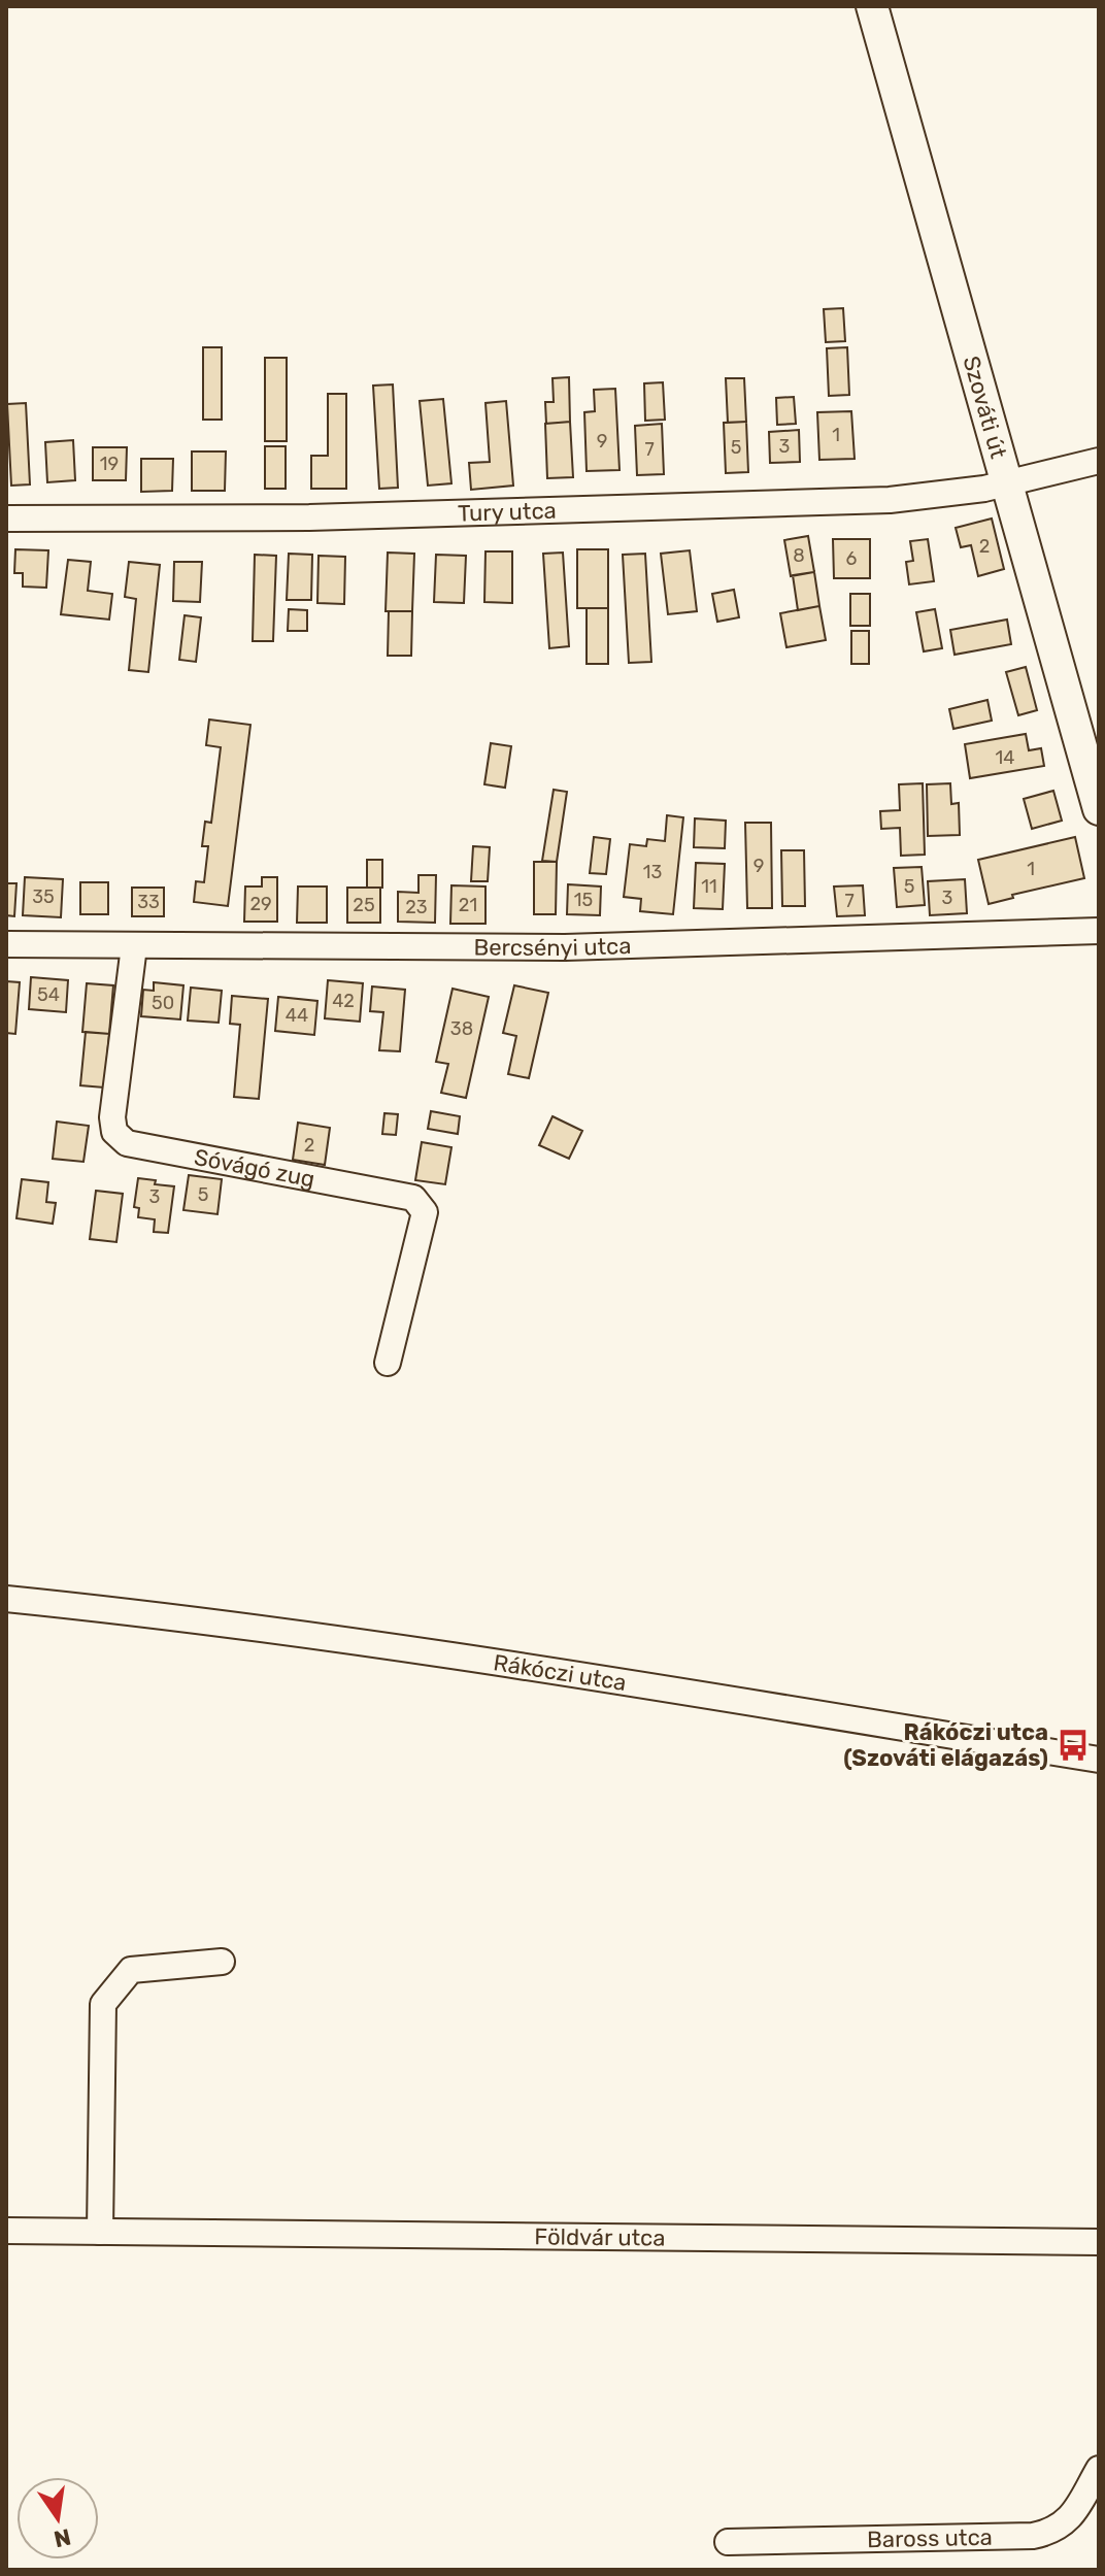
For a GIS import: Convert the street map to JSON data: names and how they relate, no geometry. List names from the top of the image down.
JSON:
{
  "streets": {
    "main road": ["Szováti út"],
    "street": [
      "Tury utca",
      "Bercsényi utca",
      "Sóvágó zug",
      "Rákóczi utca",
      "Földvár utca",
      "Baross utca"
    ]
  },
  "crossings": [
    ["Szováti út", "Tury utca"],
    ["Bercsényi utca", "Sóvágó zug"]
  ],
  "places": {
    "bus stop": ["Rákóczi utca (Szováti elágazás)"]
  },
  "house_numbers": [
    "1",
    "9",
    "3",
    "5",
    "7",
    "19",
    "2",
    "8",
    "6",
    "14",
    "9",
    "1",
    "13",
    "11",
    "5",
    "35",
    "3",
    "15",
    "7",
    "33",
    "29",
    "25",
    "21",
    "23",
    "54",
    "42",
    "50",
    "44",
    "38",
    "2",
    "5",
    "3"
  ],
  "north": "bottom"
}
